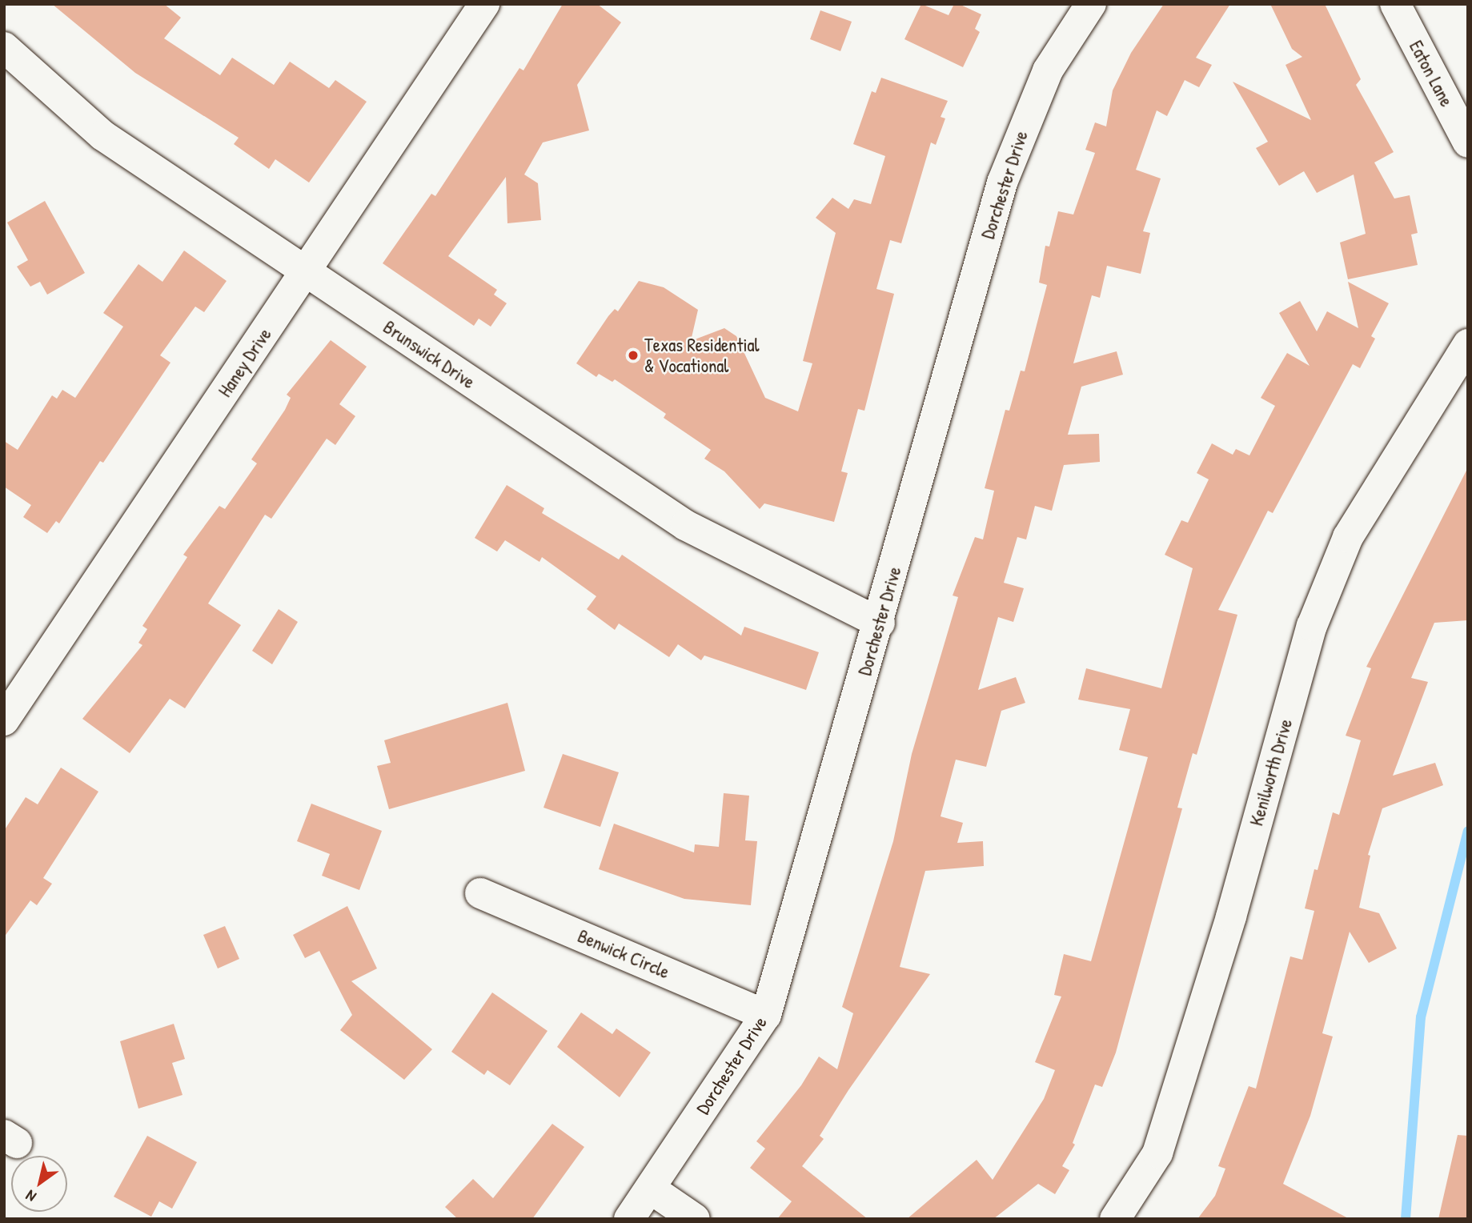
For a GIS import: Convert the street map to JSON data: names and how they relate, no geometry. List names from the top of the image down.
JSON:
{
  "streets": {
    "street": [
      "Eaton Lane",
      "Dorchester Drive",
      "Brunswick Drive",
      "Haney Drive",
      "Kenilworth Drive",
      "Benwick Circle"
    ]
  },
  "crossings": [
    ["Dorchester Drive", "Brunswick Drive"],
    ["Dorchester Drive", "Benwick Circle"],
    ["Brunswick Drive", "Haney Drive"]
  ],
  "places": ["Texas Residential & Vocational"],
  "north": "bottom left"
}
